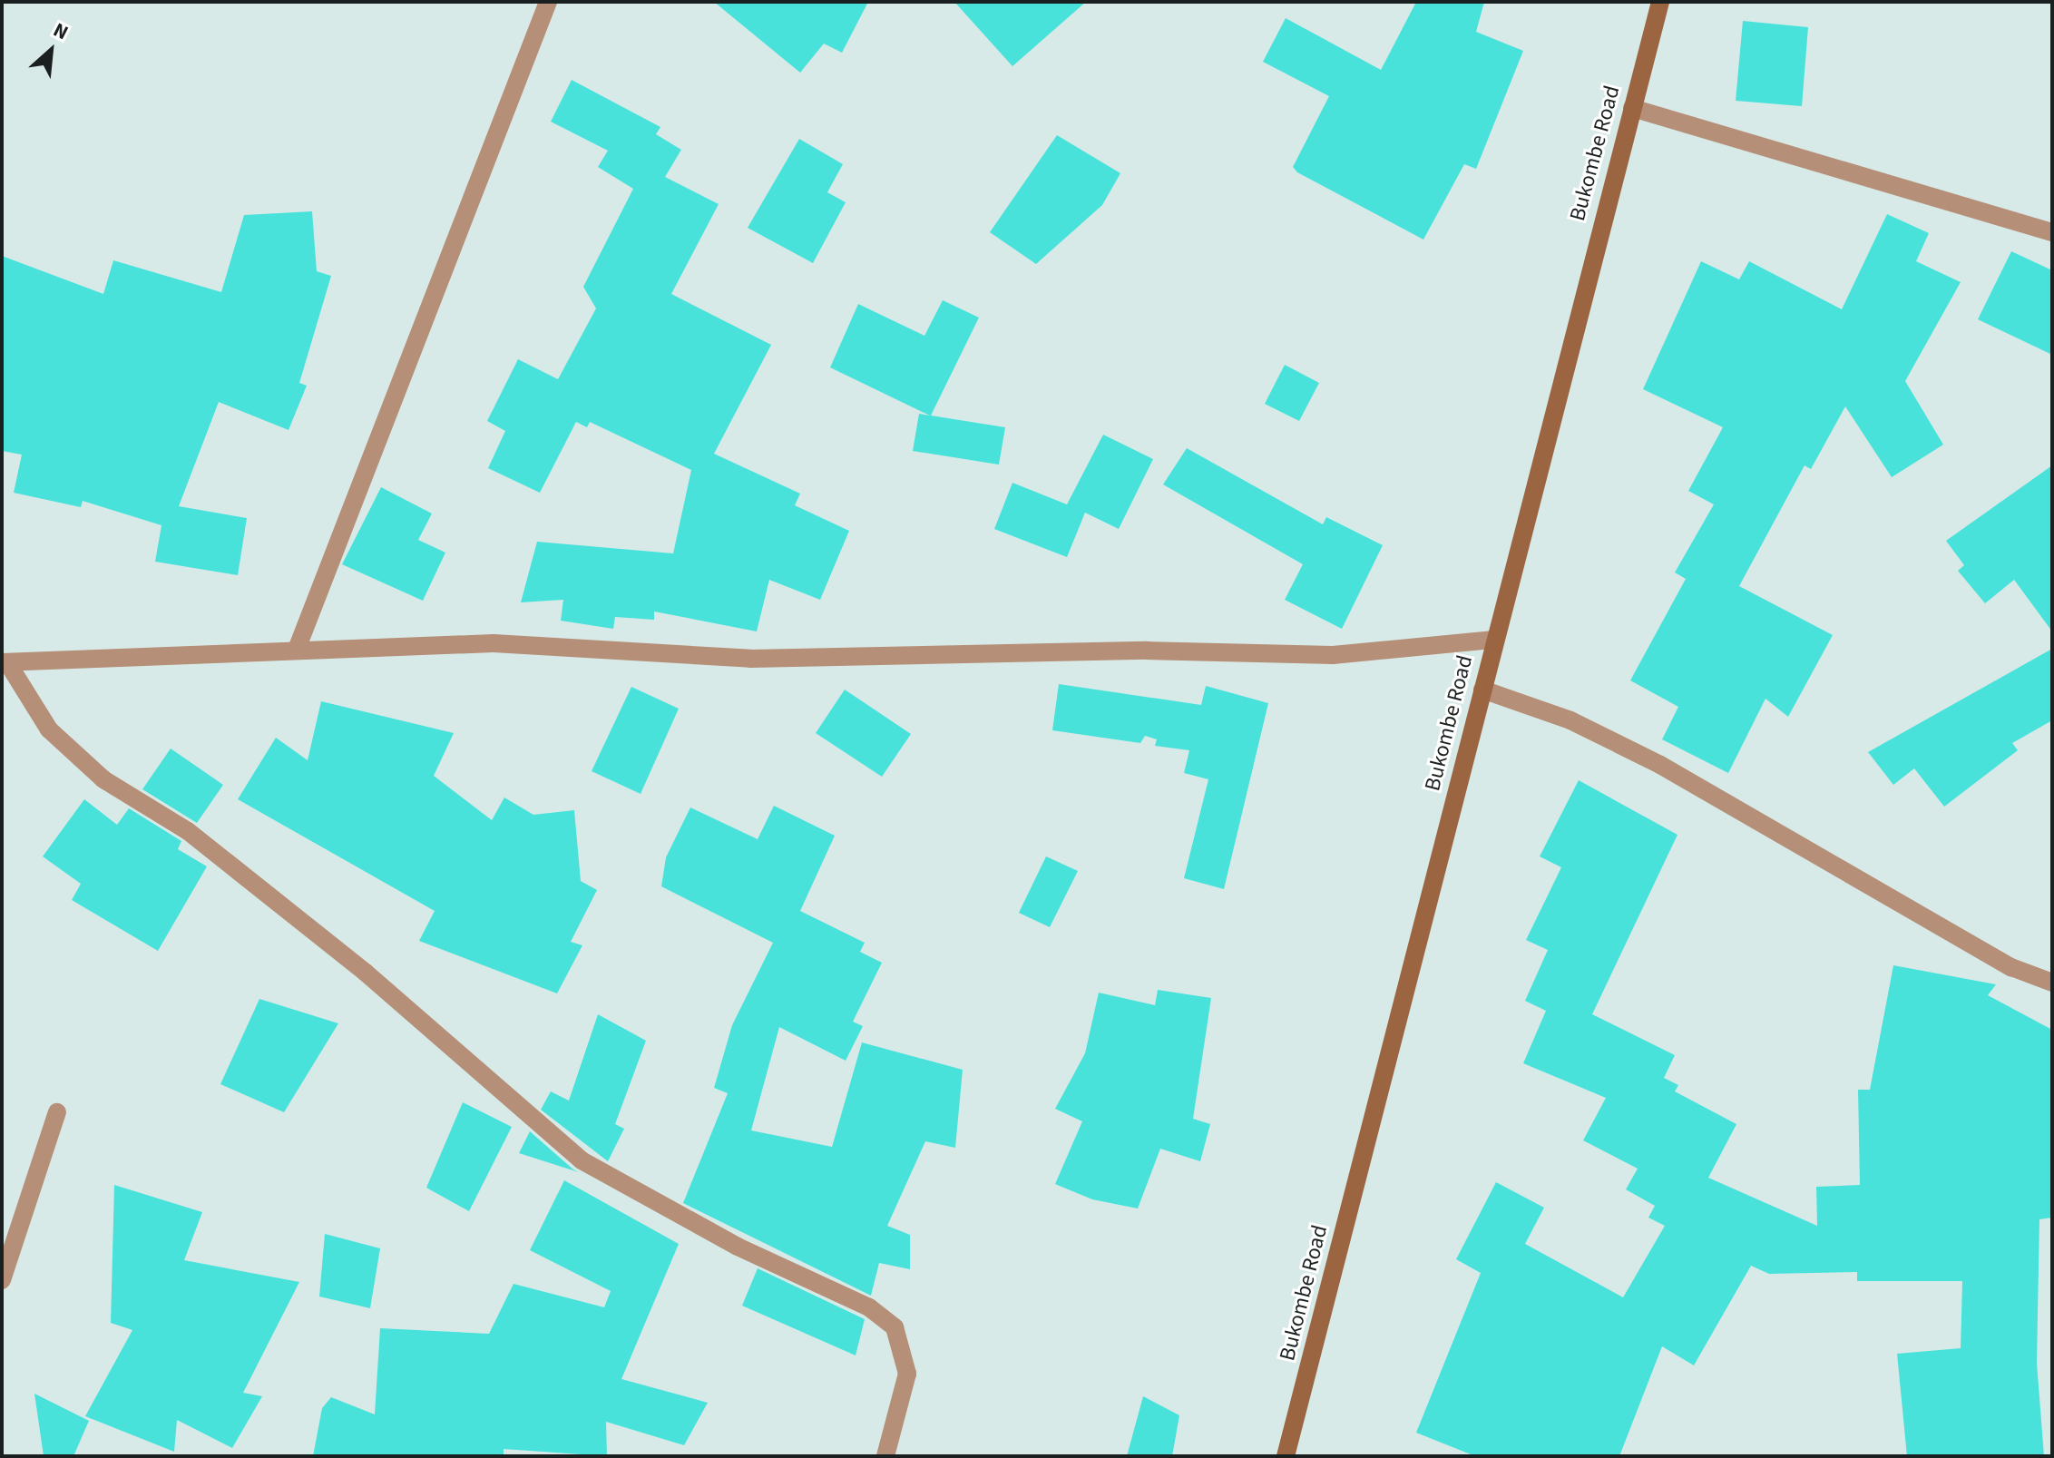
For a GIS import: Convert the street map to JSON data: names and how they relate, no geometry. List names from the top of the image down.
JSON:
{
  "streets": {
    "main road": ["Bukombe Road"]
  },
  "north": "top right"
}
